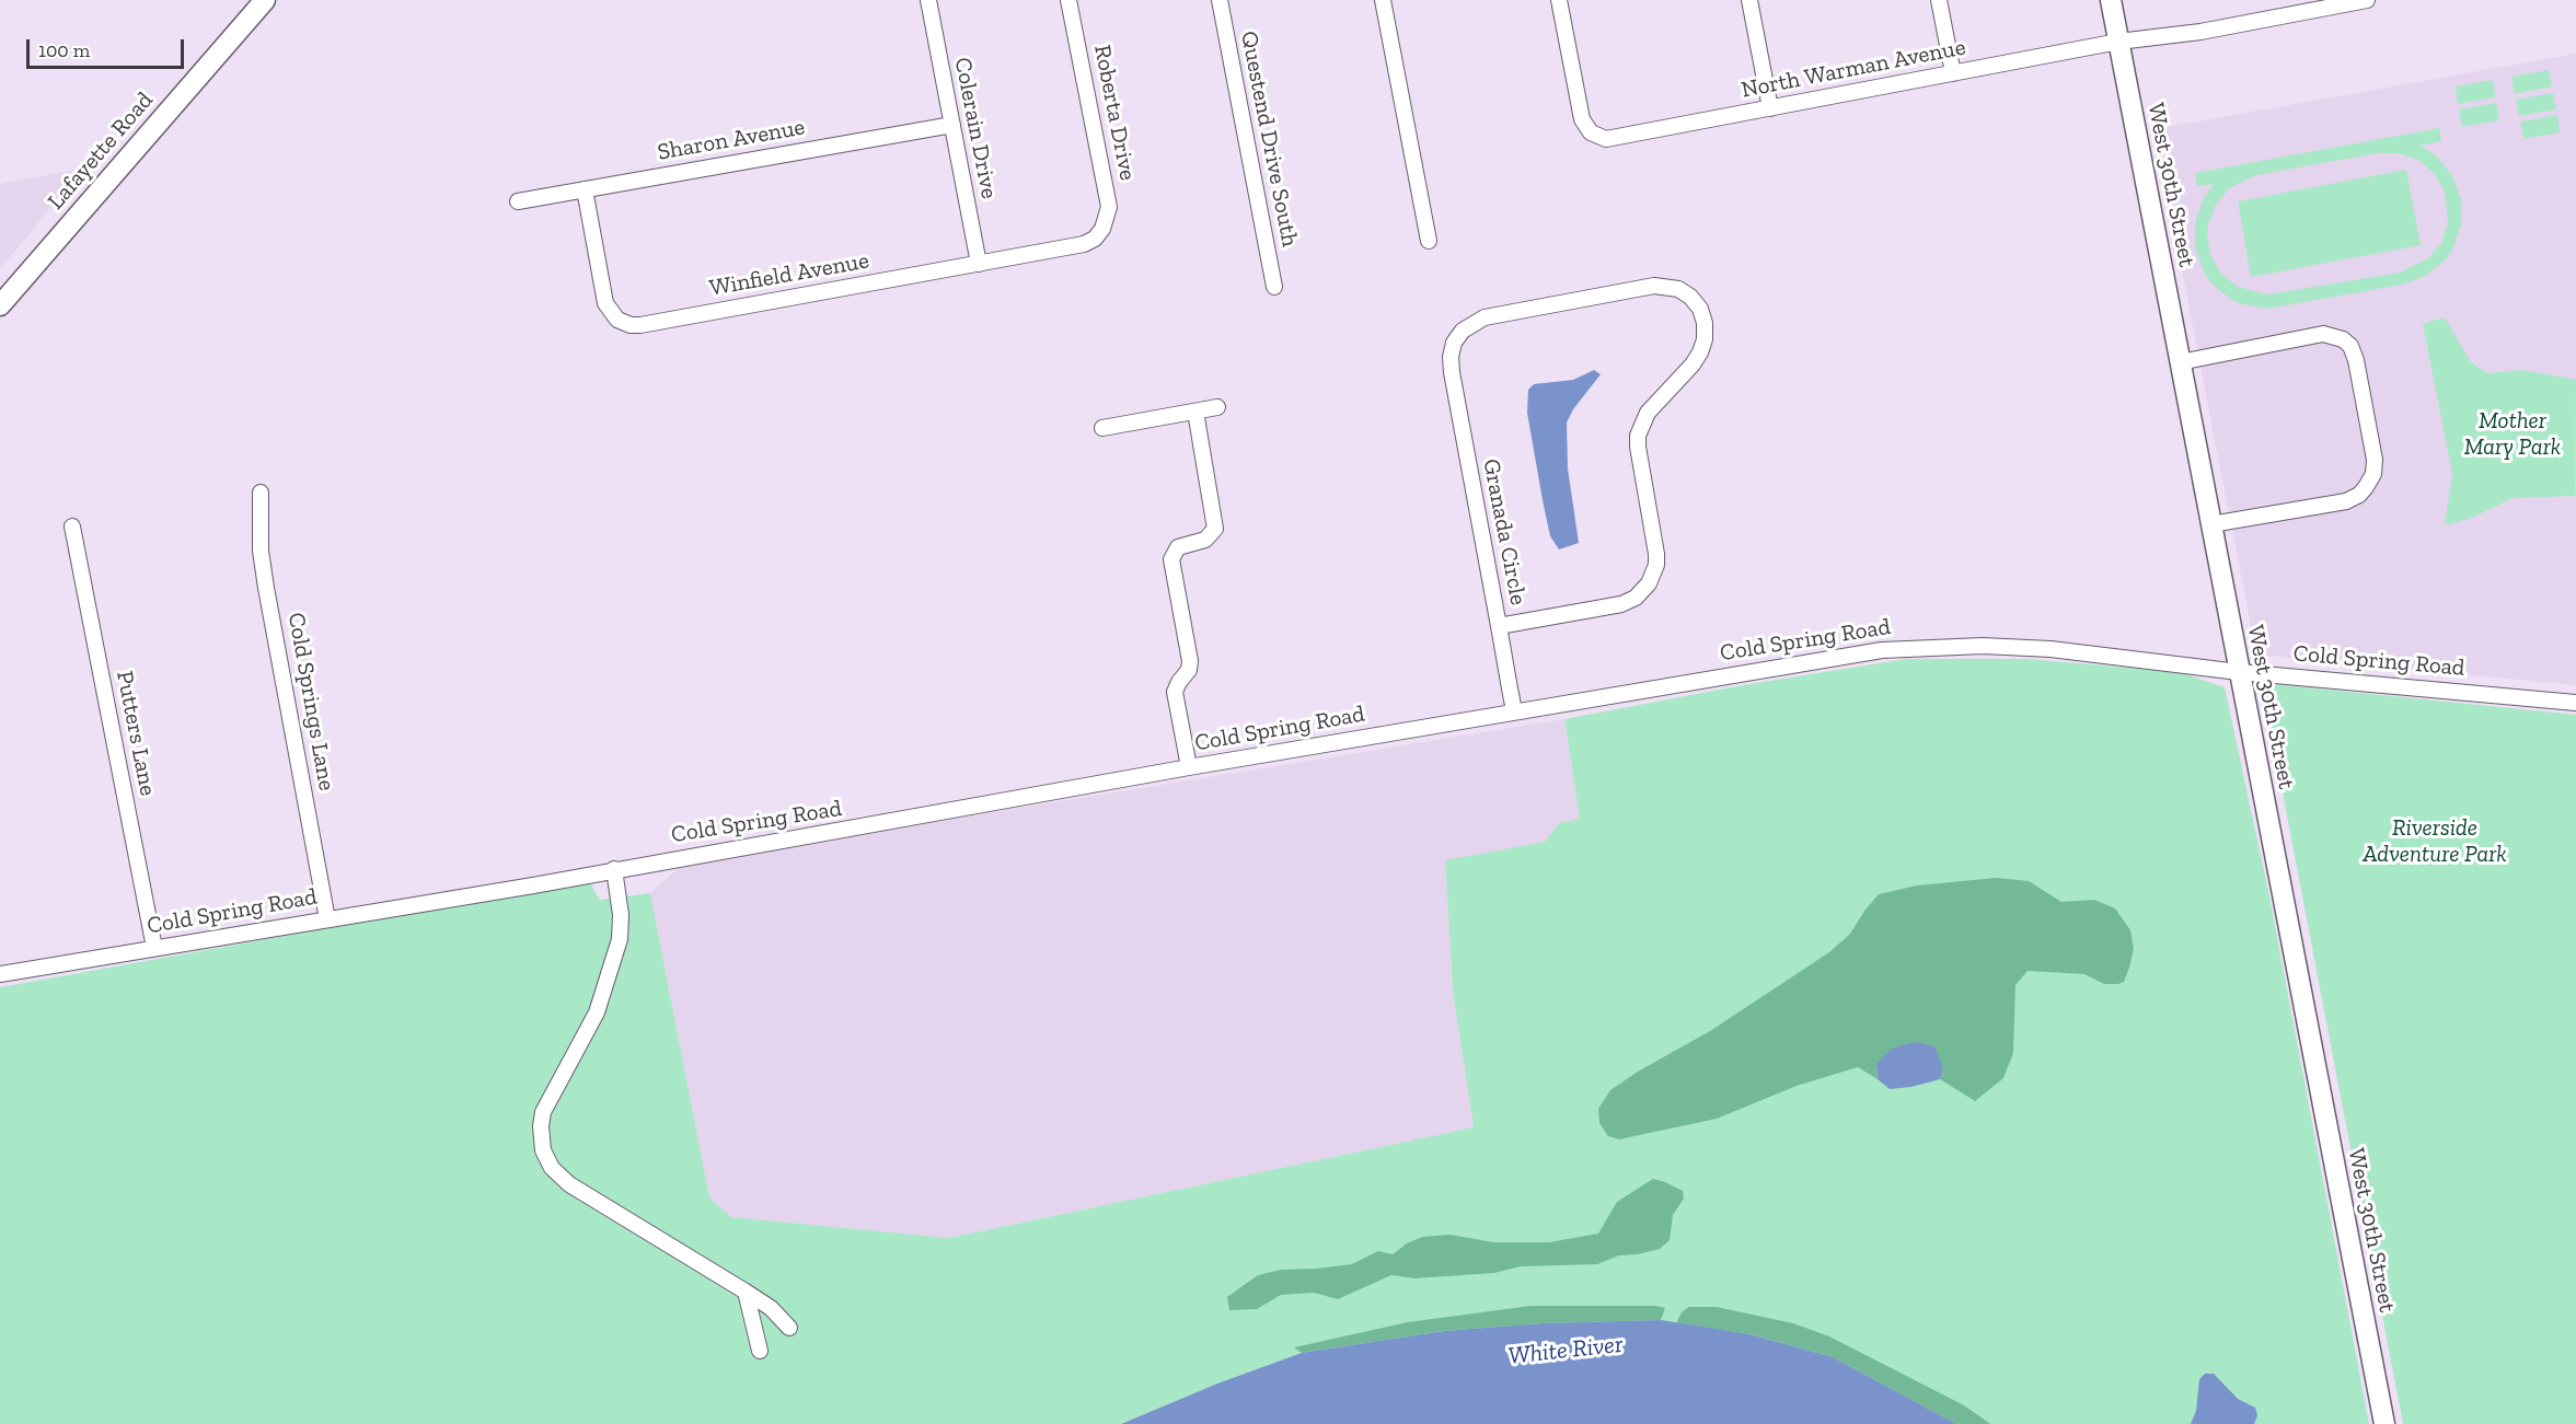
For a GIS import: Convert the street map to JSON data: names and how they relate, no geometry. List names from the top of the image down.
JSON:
{
  "streets": {
    "main road": ["Lafayette Road", "West 30th Street"],
    "street": [
      "North Warman Avenue",
      "Roberta Drive",
      "Colerain Drive",
      "Questend Drive South",
      "Sharon Avenue",
      "Winfield Avenue",
      "Granada Circle",
      "Cold Spring Road",
      "Cold Springs Lane",
      "Putters Lane"
    ]
  },
  "crossings": [
    ["North Warman Avenue", "West 30th Street"],
    ["Roberta Drive", "Winfield Avenue"],
    ["Colerain Drive", "Sharon Avenue"],
    ["Colerain Drive", "Winfield Avenue"],
    ["Sharon Avenue", "Winfield Avenue"],
    ["West 30th Street", "Cold Spring Road"],
    ["Granada Circle", "Cold Spring Road"],
    ["Cold Spring Road", "Cold Springs Lane"],
    ["Cold Spring Road", "Putters Lane"]
  ],
  "water": ["White River"],
  "parks": ["Mother Mary Park", "Riverside Adventure Park"],
  "scale_bar": "100 m"
}
